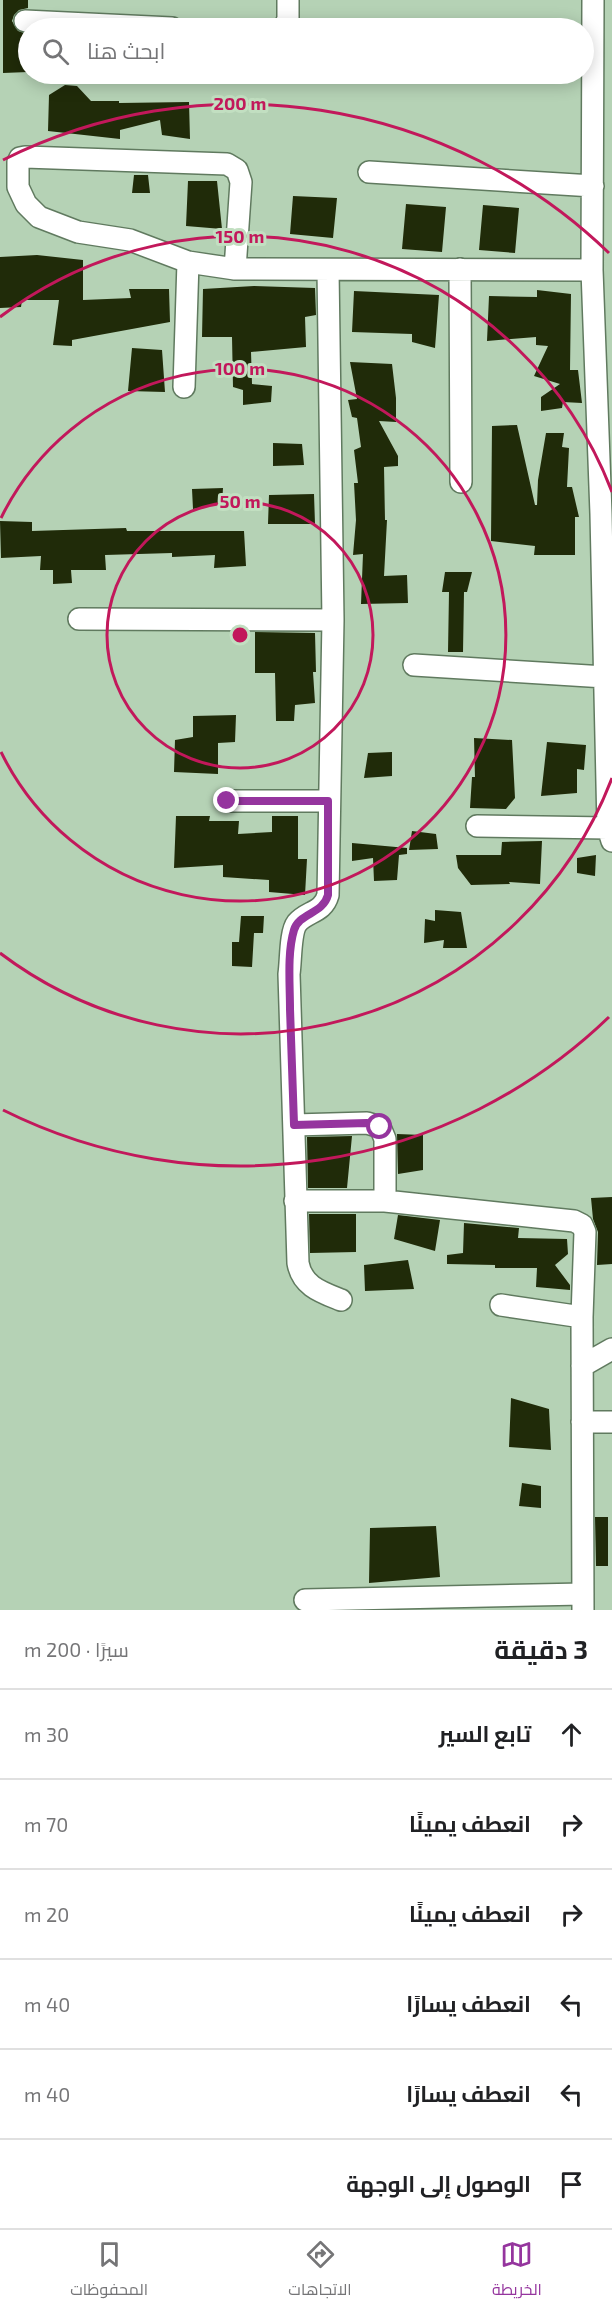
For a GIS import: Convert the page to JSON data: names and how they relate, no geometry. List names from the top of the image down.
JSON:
{
  "page": {
    "search": "ابحث هنا",
    "heading": ["3 دقيقة", "سيرًا · 200 m"],
    "list": [
      ["تابع السير", "30 m"],
      ["انعطف يمينًا", "70 m"],
      ["انعطف يمينًا", "20 m"],
      ["انعطف يسارًا", "40 m"],
      ["انعطف يسارًا", "40 m"],
      "الوصول إلى الوجهة"
    ],
    "nav": ["الخريطة", "الاتجاهات", "المحفوظات"]
  },
  "rings": [
    "200 m",
    "150 m",
    "100 m",
    "50 m"
  ]
}
